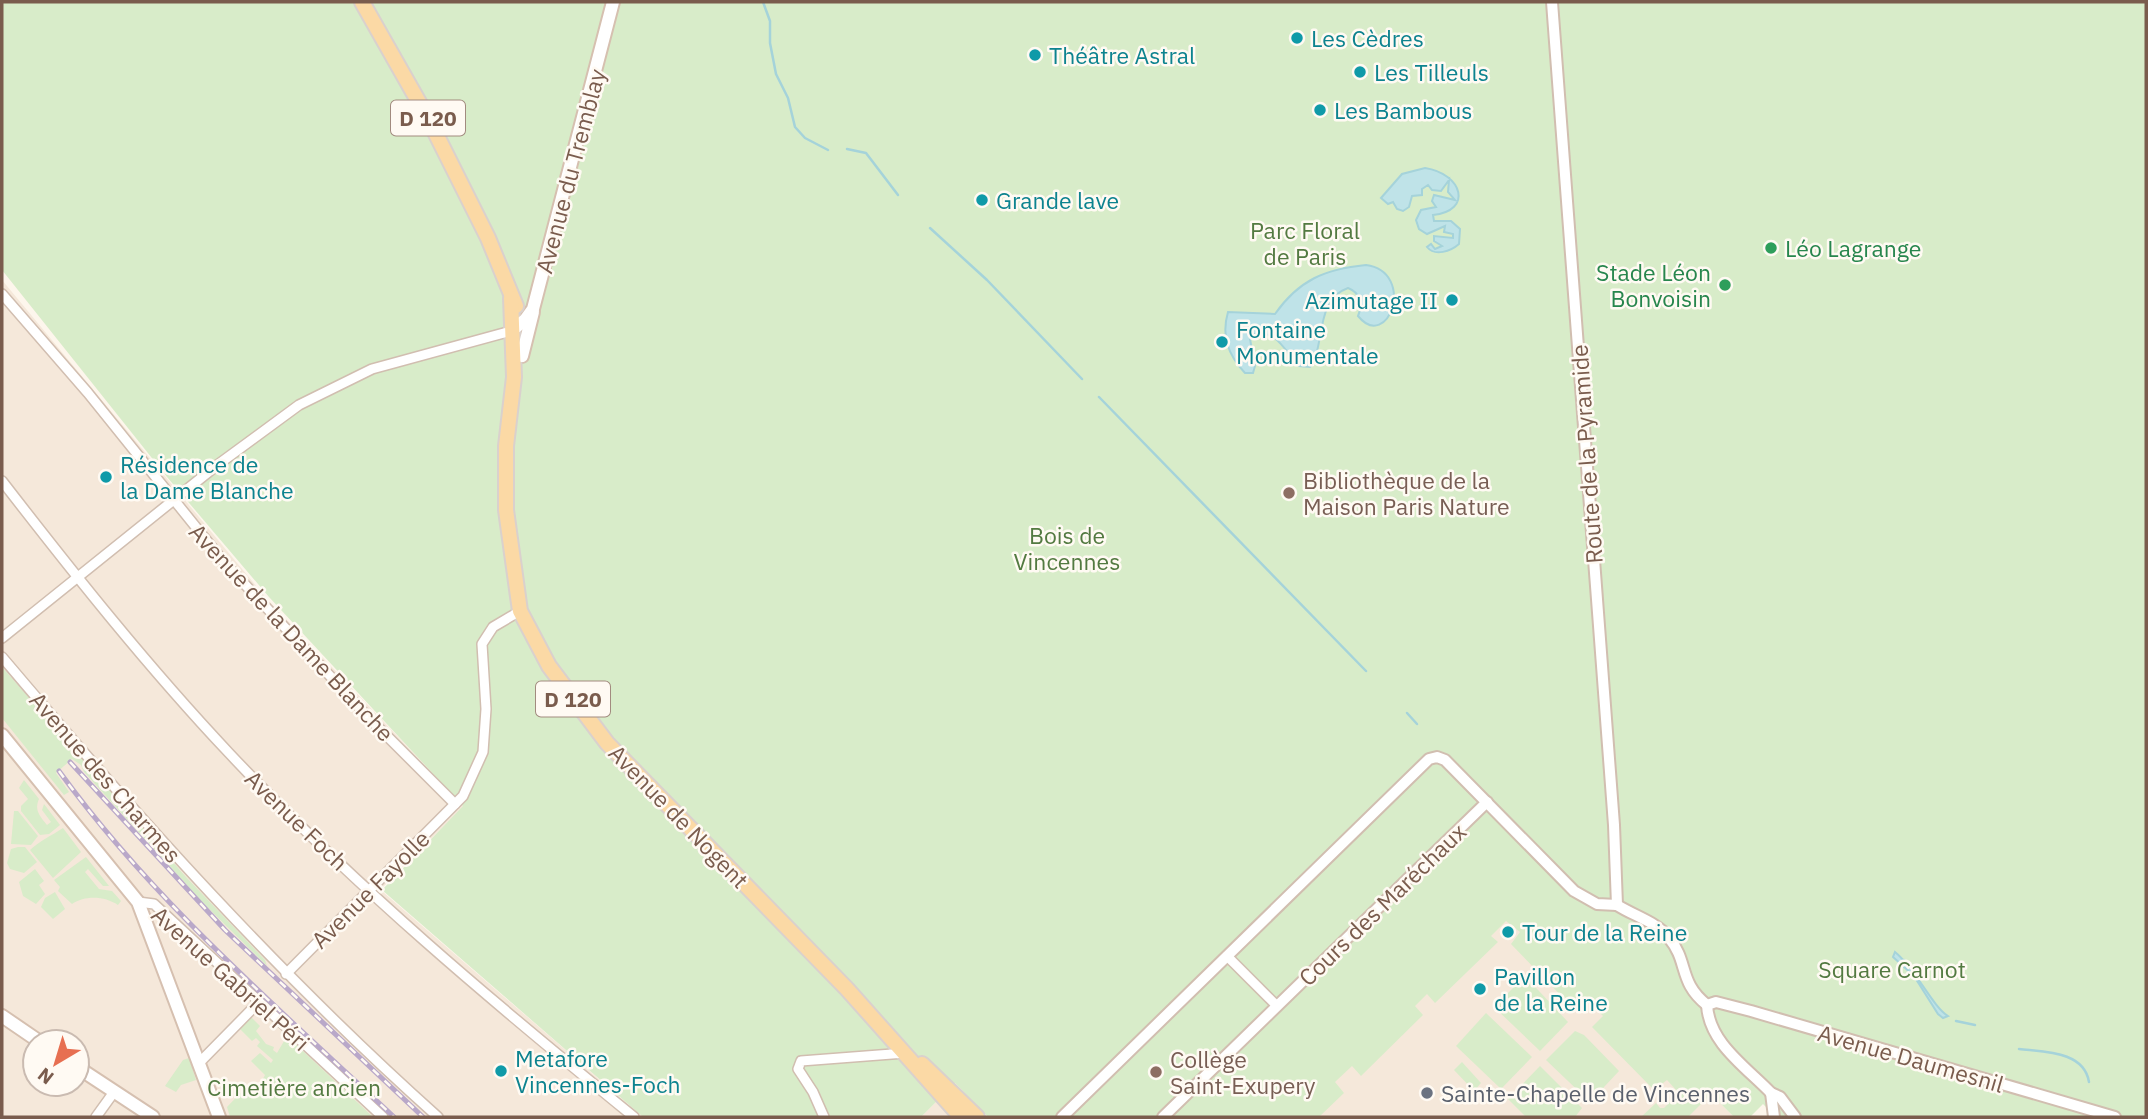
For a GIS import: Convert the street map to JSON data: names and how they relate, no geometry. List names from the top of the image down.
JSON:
{
  "streets": {
    "main road": ["D 120", "Avenue du Tremblay", "Avenue de Nogent"],
    "street": [
      "Route de la Pyramide",
      "Avenue de la Dame Blanche",
      "Avenue des Charmes",
      "Avenue Foch",
      "Avenue Fayolle",
      "Cours des Maréchaux",
      "Avenue Gabriel Péri",
      "Avenue Daumesnil"
    ]
  },
  "crossings": [
    ["Avenue du Tremblay", "Avenue de Nogent"],
    ["Avenue de la Dame Blanche", "Avenue Fayolle"],
    ["Avenue des Charmes", "Avenue Fayolle"],
    ["Avenue de Nogent", "Avenue Fayolle"],
    ["Avenue Foch", "Avenue Fayolle"]
  ],
  "parks": [
    "Parc Floral de Paris",
    "Bois de Vincennes",
    "Square Carnot",
    "Cimetière ancien"
  ],
  "places": [
    "Les Cèdres",
    "Théâtre Astral",
    "Les Tilleuls",
    "Les Bambous",
    "Grande lave",
    "Léo Lagrange",
    "Stade Léon Bonvoisin",
    "Azimutage II",
    "Fontaine Monumentale",
    "Résidence de la Dame Blanche",
    "Bibliothèque de la Maison Paris Nature",
    "Tour de la Reine",
    "Pavillon de la Reine",
    "Metafore Vincennes-Foch",
    "Collège Saint-Exupery",
    "Sainte-Chapelle de Vincennes"
  ],
  "north": "bottom left"
}
